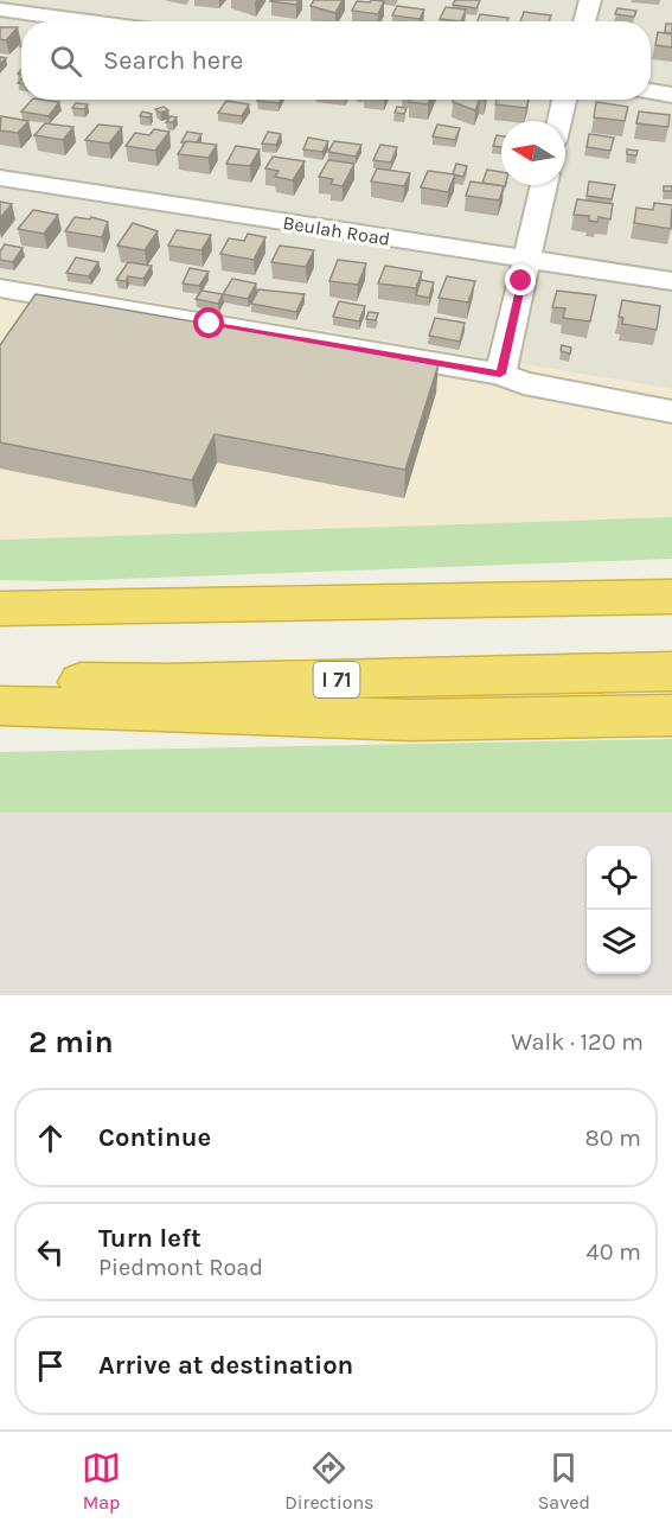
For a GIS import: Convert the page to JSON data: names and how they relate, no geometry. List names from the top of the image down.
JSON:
{
  "streets": {
    "highway": ["I 71"],
    "street": ["Beulah Road"]
  },
  "north": "left",
  "page": {
    "search": "Search here",
    "heading": ["2 min", "Walk · 120 m"],
    "list": [
      ["Continue", "80 m"],
      ["Turn left", "Piedmont Road", "40 m"],
      "Arrive at destination"
    ],
    "nav": ["Map", "Directions", "Saved"]
  }
}
